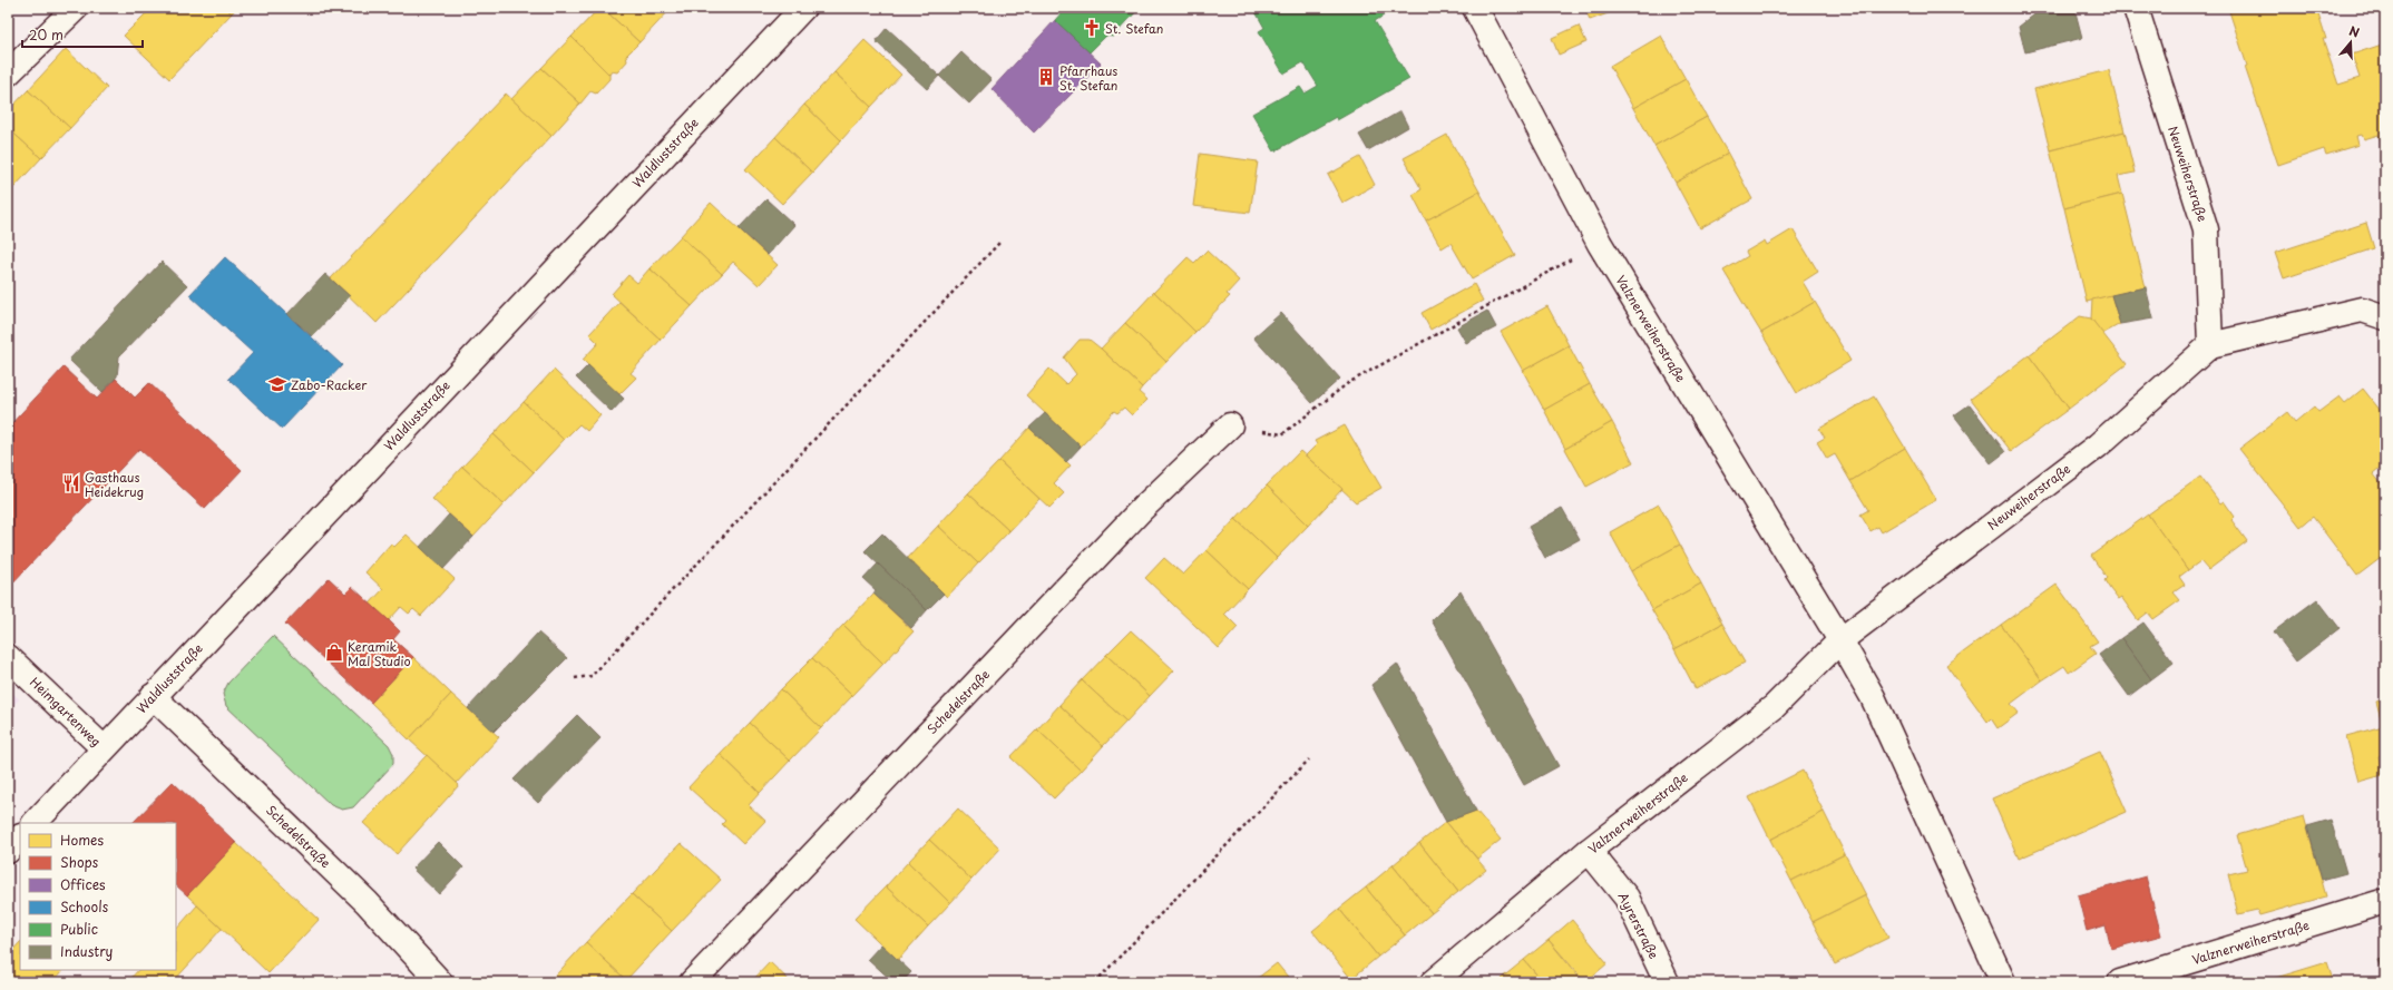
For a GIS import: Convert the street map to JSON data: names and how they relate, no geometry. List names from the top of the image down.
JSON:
{
  "streets": {
    "street": [
      "Waldluststraße",
      "Neuweiherstraße",
      "Valznerweiherstraße",
      "Schedelstraße",
      "Heimgartenweg",
      "Ayrerstraße"
    ]
  },
  "crossings": [
    ["Waldluststraße", "Schedelstraße"],
    ["Waldluststraße", "Heimgartenweg"],
    ["Neuweiherstraße", "Valznerweiherstraße"],
    ["Valznerweiherstraße", "Ayrerstraße"]
  ],
  "places": {
    "church": ["St. Stefan"],
    "building": ["Pfarrhaus St. Stefan"],
    "school or university": ["Zabo-Racker"],
    "restaurant": ["Gasthaus Heidekrug"],
    "shop": ["Keramik Mal Studio"]
  },
  "legend": [
    "Homes",
    "Shops",
    "Offices",
    "Schools",
    "Public",
    "Industry"
  ],
  "scale_bar": "20 m",
  "north": "top"
}
